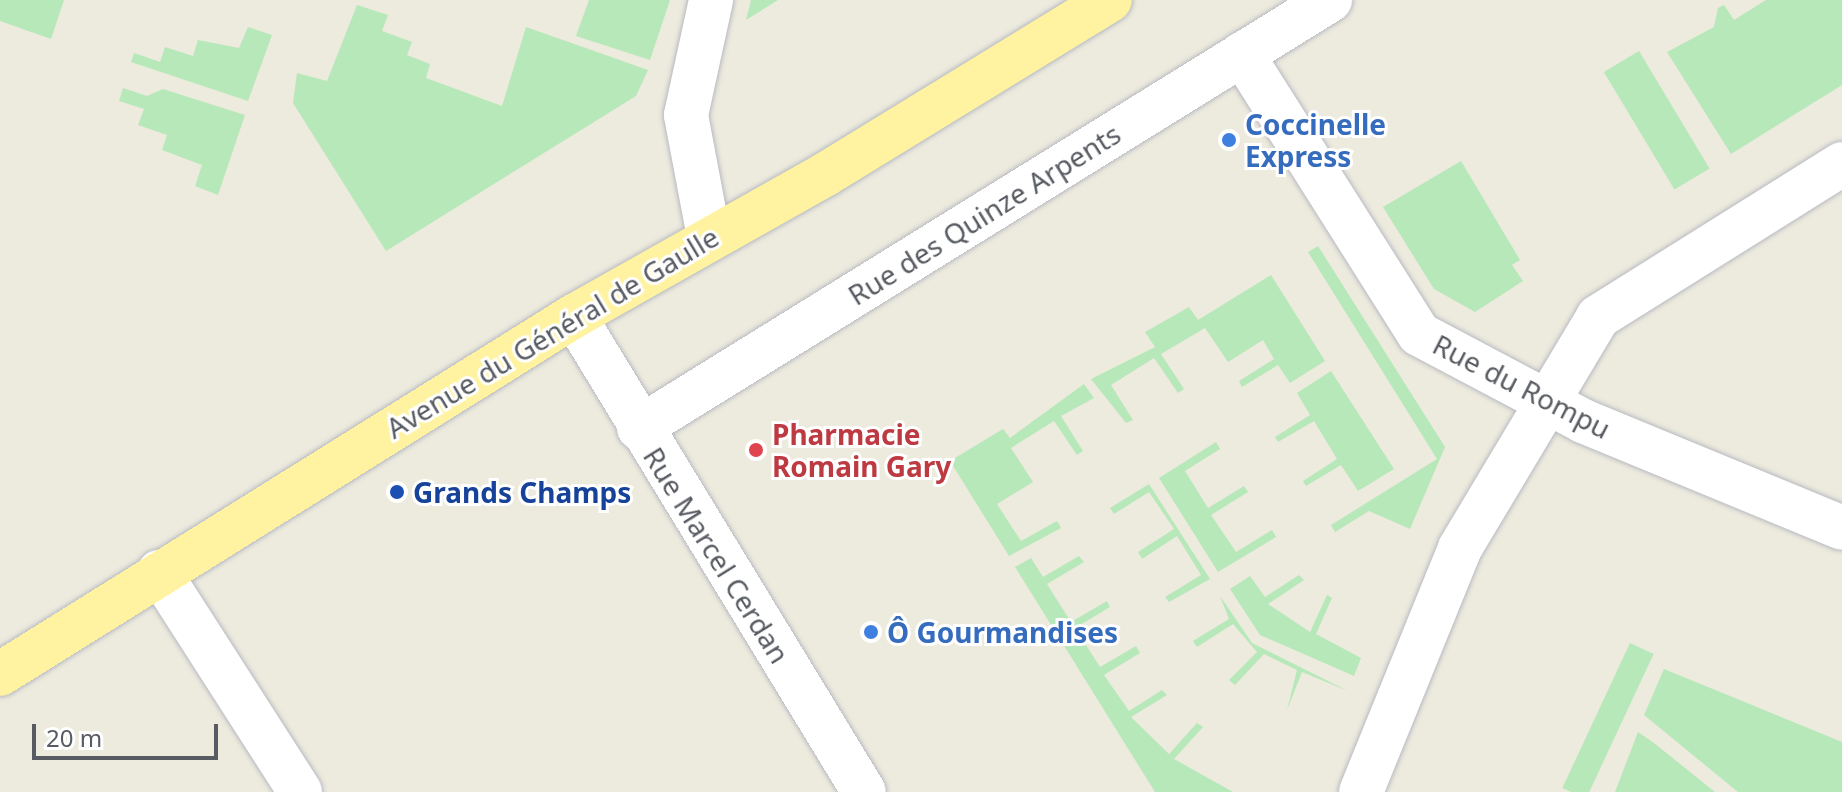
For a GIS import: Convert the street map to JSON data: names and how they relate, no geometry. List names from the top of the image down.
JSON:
{
  "streets": {
    "main road": ["Avenue du Général de Gaulle"],
    "street": ["Rue des Quinze Arpents", "Rue du Rompu", "Rue Marcel Cerdan"]
  },
  "crossings": [
    ["Rue des Quinze Arpents", "Rue du Rompu"],
    ["Rue des Quinze Arpents", "Rue Marcel Cerdan"],
    ["Avenue du Général de Gaulle", "Rue Marcel Cerdan"]
  ],
  "places": [
    "Coccinelle Express",
    "Pharmacie Romain Gary",
    "Grands Champs",
    "Ô Gourmandises"
  ],
  "scale_bar": "20 m"
}
